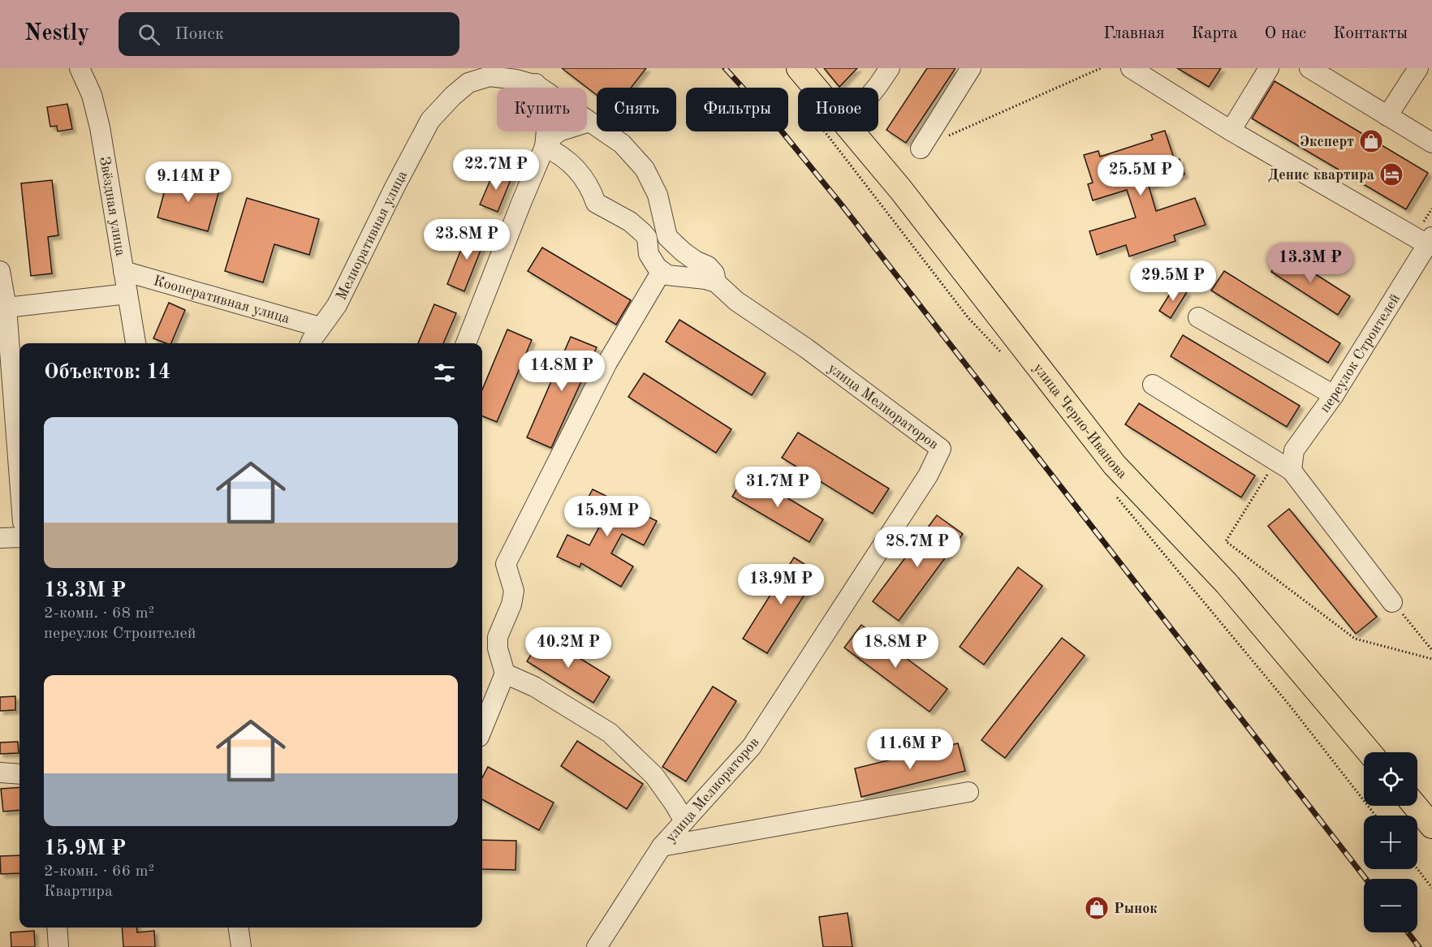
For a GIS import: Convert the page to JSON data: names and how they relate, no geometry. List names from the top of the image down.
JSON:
{
  "streets": {
    "main road": ["улица Черно-Иванова"],
    "street": [
      "Звёздная улица",
      "Мелиоративная улица",
      "Кооперативная улица",
      "переулок Строителей",
      "улица Мелиораторов"
    ]
  },
  "crossings": [
    ["Звёздная улица", "Кооперативная улица"],
    ["Мелиоративная улица", "Кооперативная улица"]
  ],
  "places": {
    "shop": ["Эксперт", "Рынок"],
    "hotel": ["Денис квартира"]
  },
  "page": {
    "header": "Nestly",
    "search": "Поиск",
    "nav": [
      "Главная",
      "Карта",
      "О нас",
      "Контакты"
    ],
    "chip": [
      "Купить",
      "Снять",
      "Фильтры",
      "Новое"
    ],
    "price": [
      "22.7M ₽",
      "25.5M ₽",
      "9.14M ₽",
      "23.8M ₽",
      "13.3M ₽",
      "29.5M ₽",
      "14.8M ₽",
      "31.7M ₽",
      "15.9M ₽",
      "28.7M ₽",
      "13.9M ₽",
      "40.2M ₽",
      "18.8M ₽",
      "11.6M ₽"
    ],
    "heading": "Объектов: 14",
    "list": [
      {
        "name": "13.3M ₽",
        "note": "2-комн. · 68 m² · переулок Строителей"
      },
      {
        "name": "15.9M ₽",
        "note": "2-комн. · 66 m² · Квартира"
      }
    ],
    "map_buttons": ["+", "−"]
  }
}
